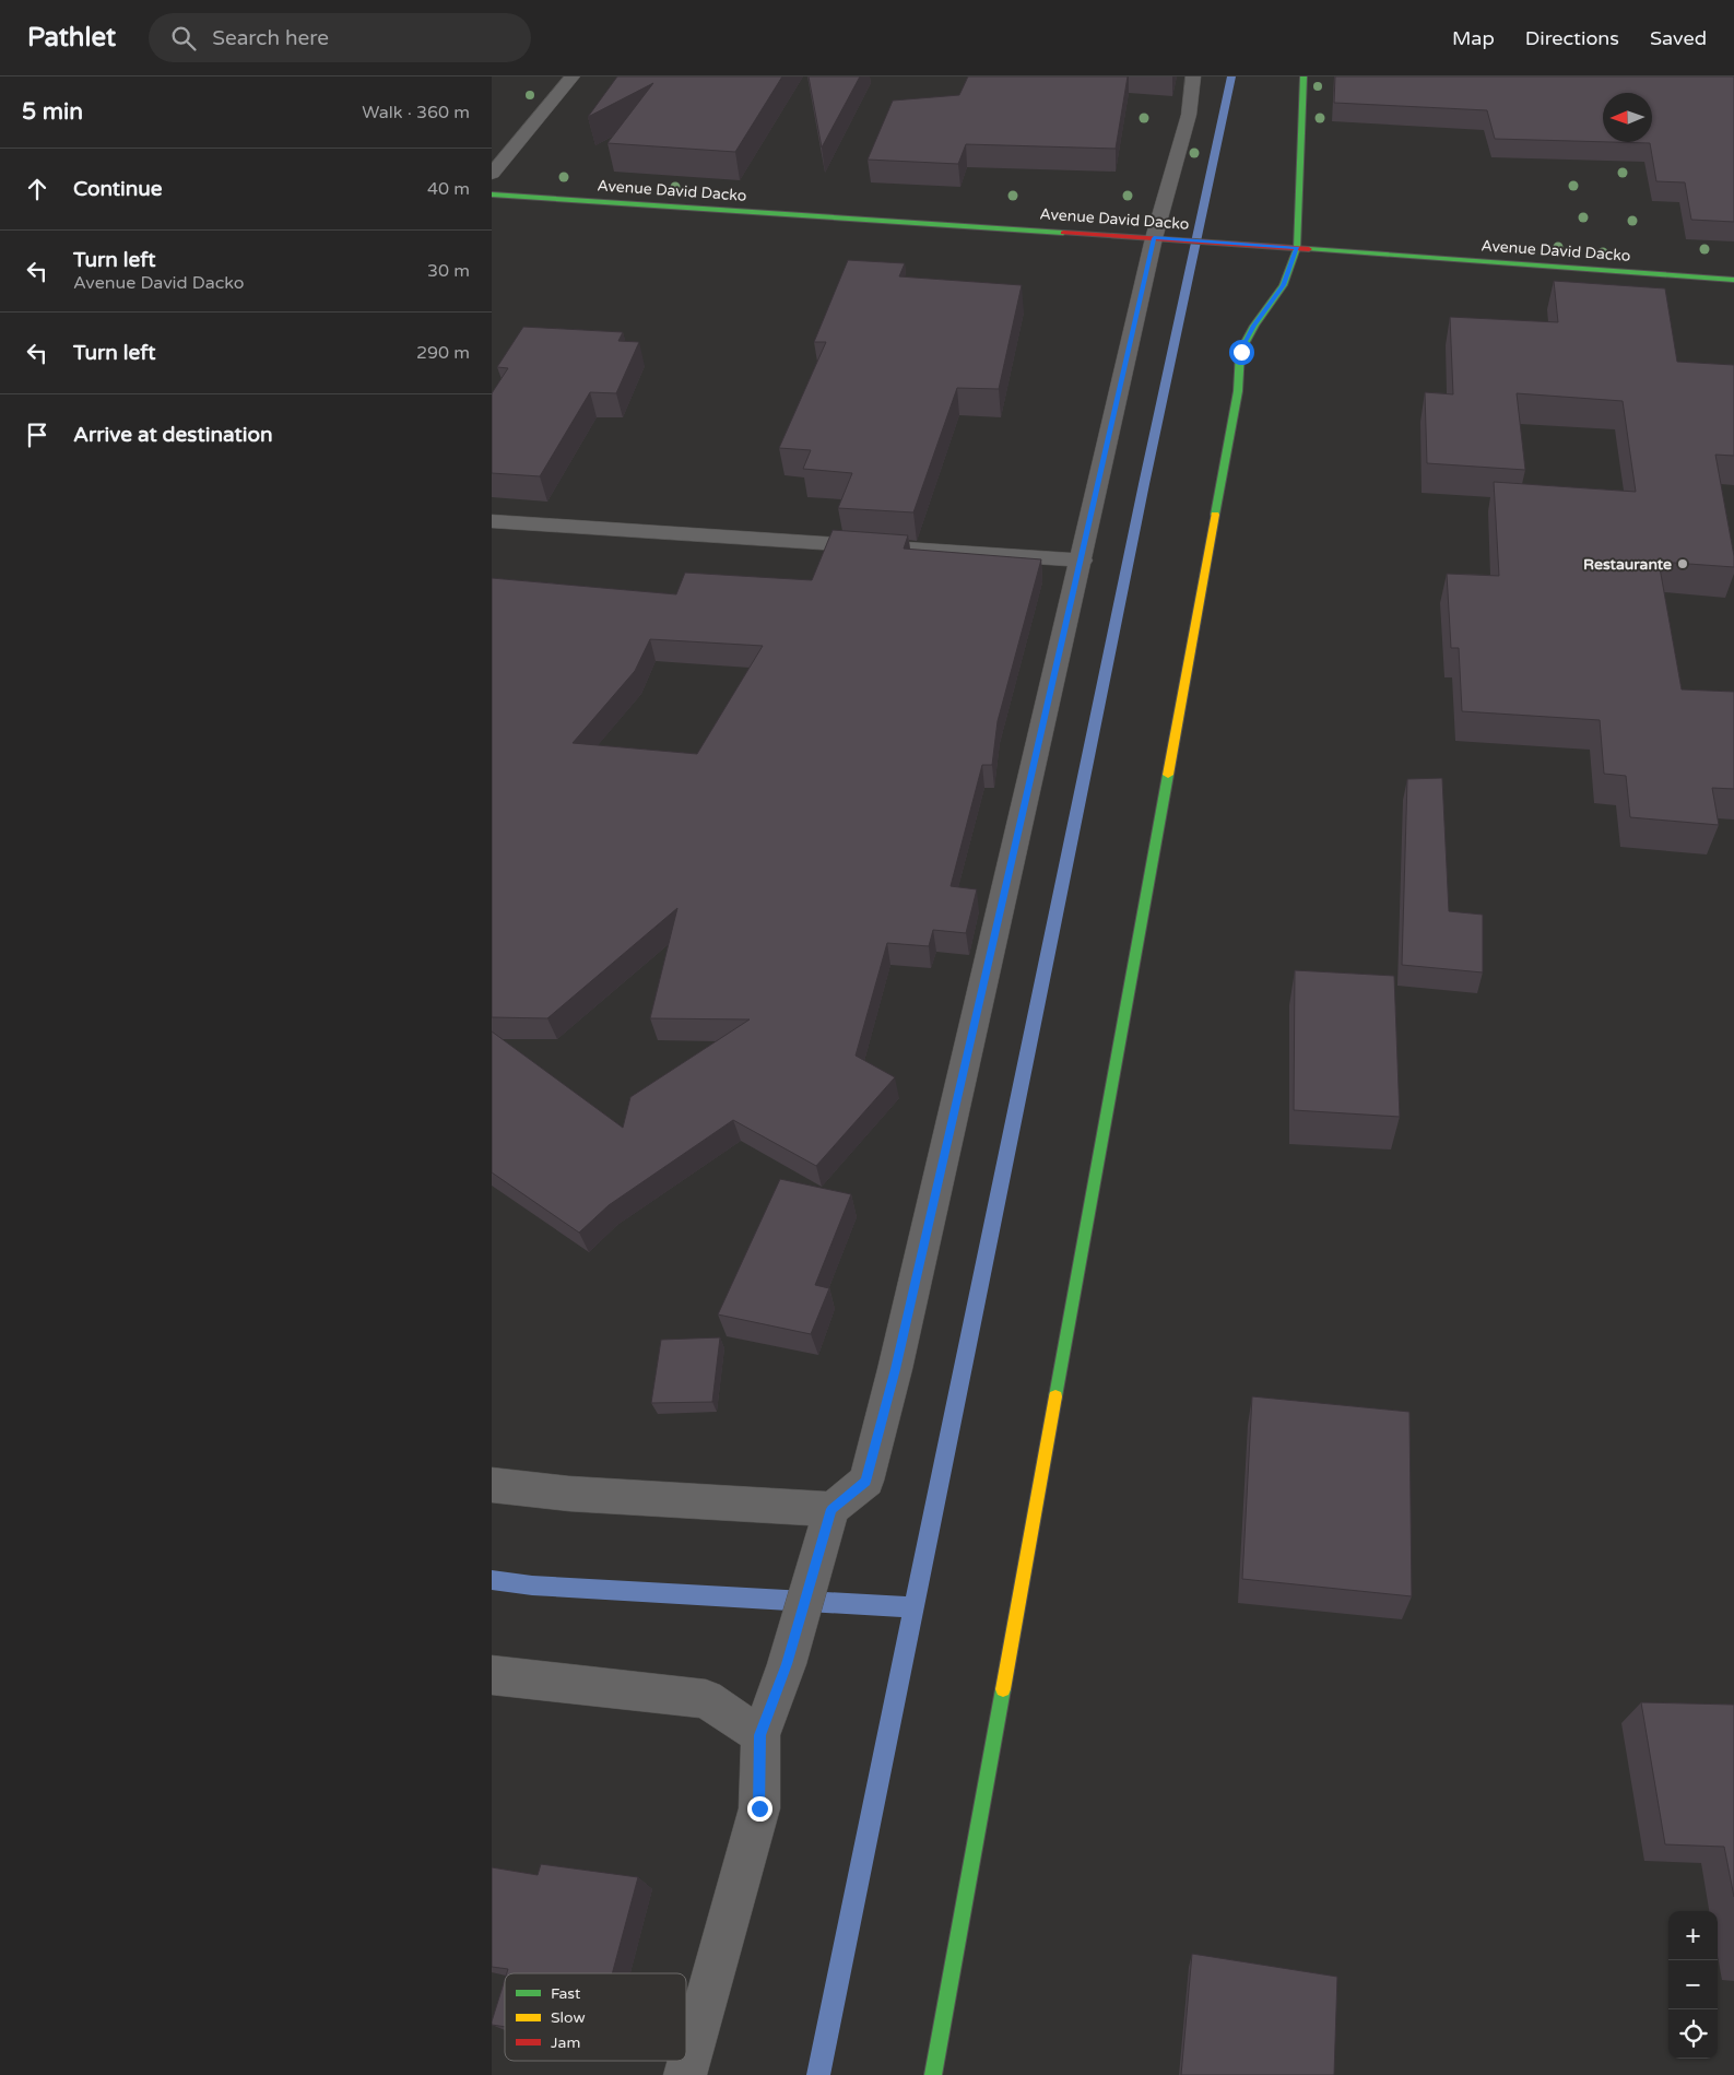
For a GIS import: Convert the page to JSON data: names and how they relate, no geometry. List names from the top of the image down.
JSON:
{
  "streets": {
    "street": ["Avenue David Dacko"]
  },
  "places": ["Restaurante"],
  "legend": ["Fast", "Slow", "Jam"],
  "north": "left",
  "page": {
    "header": "Pathlet",
    "search": "Search here",
    "nav": ["Map", "Directions", "Saved"],
    "heading": ["5 min", "Walk · 360 m"],
    "list": [
      ["Continue", "40 m"],
      ["Turn left", "Avenue David Dacko", "30 m"],
      ["Turn left", "290 m"],
      "Arrive at destination"
    ],
    "map_buttons": ["+", "−"]
  }
}
